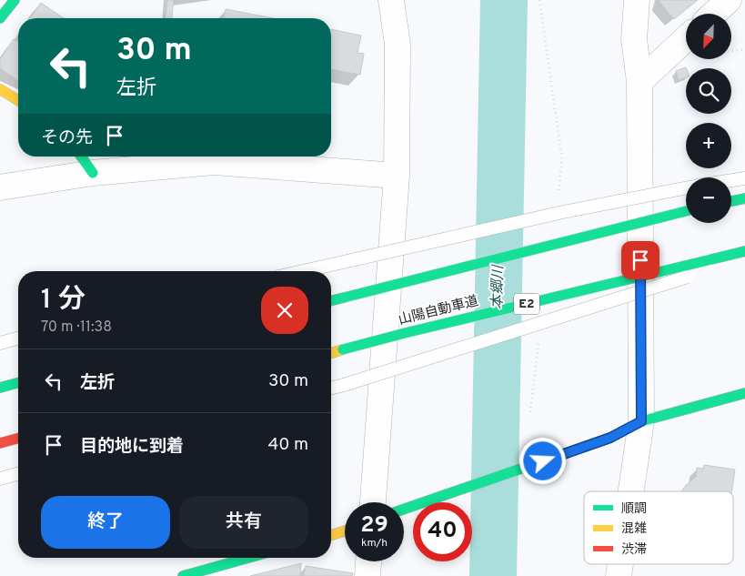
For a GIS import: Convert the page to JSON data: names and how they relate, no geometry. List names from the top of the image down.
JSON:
{
  "streets": {
    "main road": ["E2", "山陽自動車道"]
  },
  "water": ["本郷川"],
  "legend": ["順調", "混雑", "渋滞"],
  "north": "bottom left",
  "page": {
    "map_buttons": ["+", "−"],
    "turn": ["30 m", "左折"],
    "then": "その先",
    "heading": ["1 分", "70 m · 11:38"],
    "list": [
      {
        "name": "左折",
        "value": "30 m"
      },
      {
        "name": "目的地に到着",
        "value": "40 m"
      }
    ],
    "buttons": ["終了", "共有"],
    "speed": "29 km/h",
    "limit": "40"
  }
}
